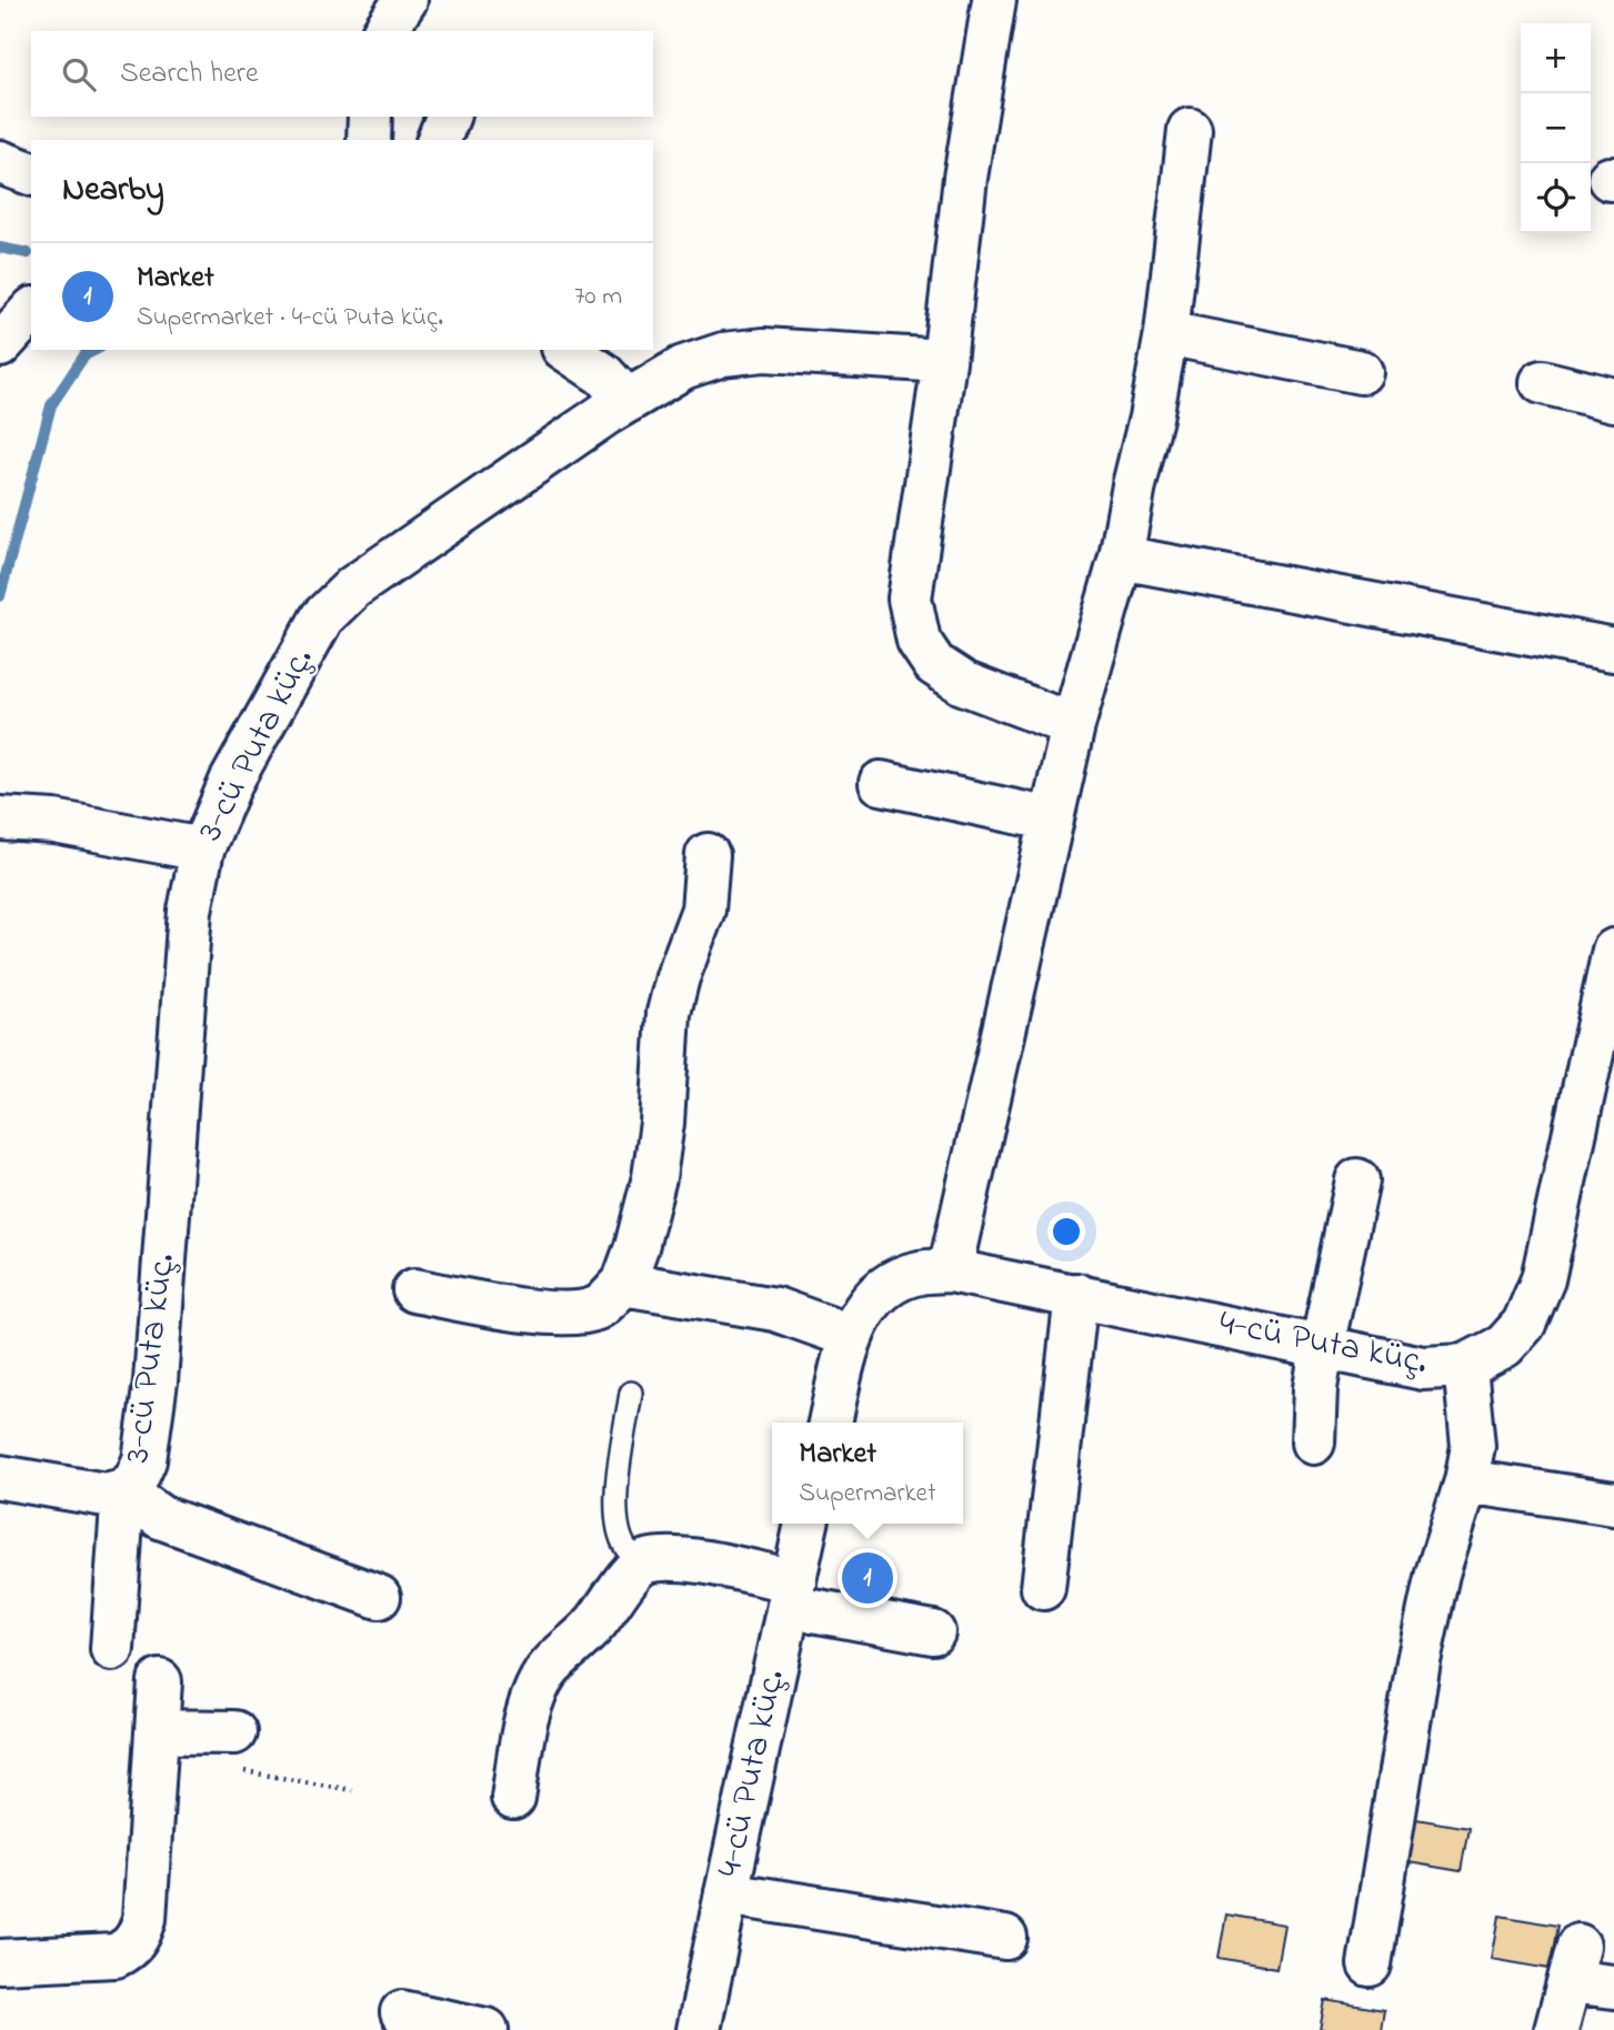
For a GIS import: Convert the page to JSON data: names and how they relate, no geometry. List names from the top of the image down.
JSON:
{
  "streets": {
    "street": ["3-cü Puta küç.", "4-cü Puta küç."]
  },
  "page": {
    "map_buttons": ["+", "−"],
    "search": "Search here",
    "heading": "Nearby",
    "list": [
      {
        "mark": "1",
        "name": "Market",
        "note": "Supermarket · 4-cü Puta küç.",
        "value": "70 m"
      }
    ],
    "popup": ["Market", "Supermarket"],
    "pins": "1"
  }
}
